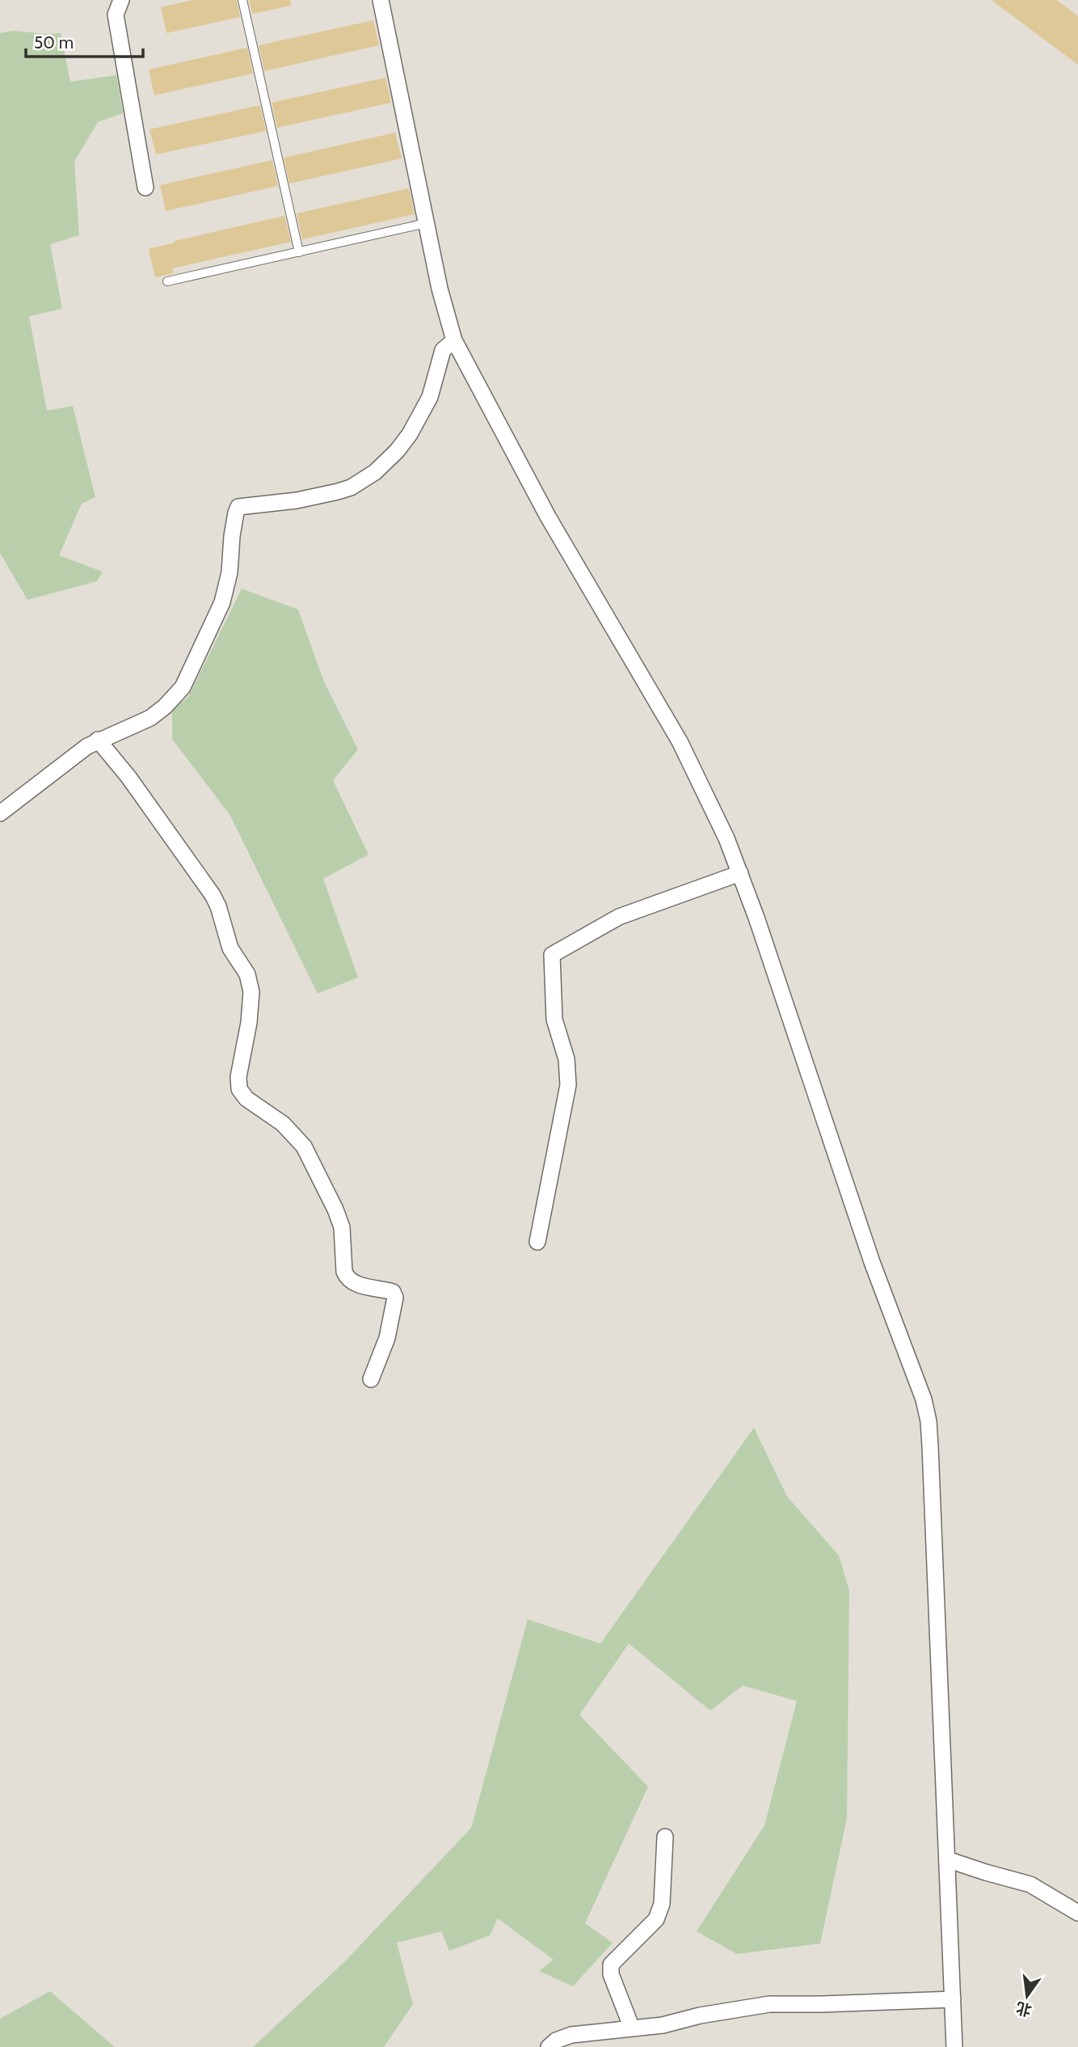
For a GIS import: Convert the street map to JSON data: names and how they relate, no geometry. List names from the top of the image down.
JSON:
{
  "scale_bar": "50 m",
  "north": "bottom"
}
